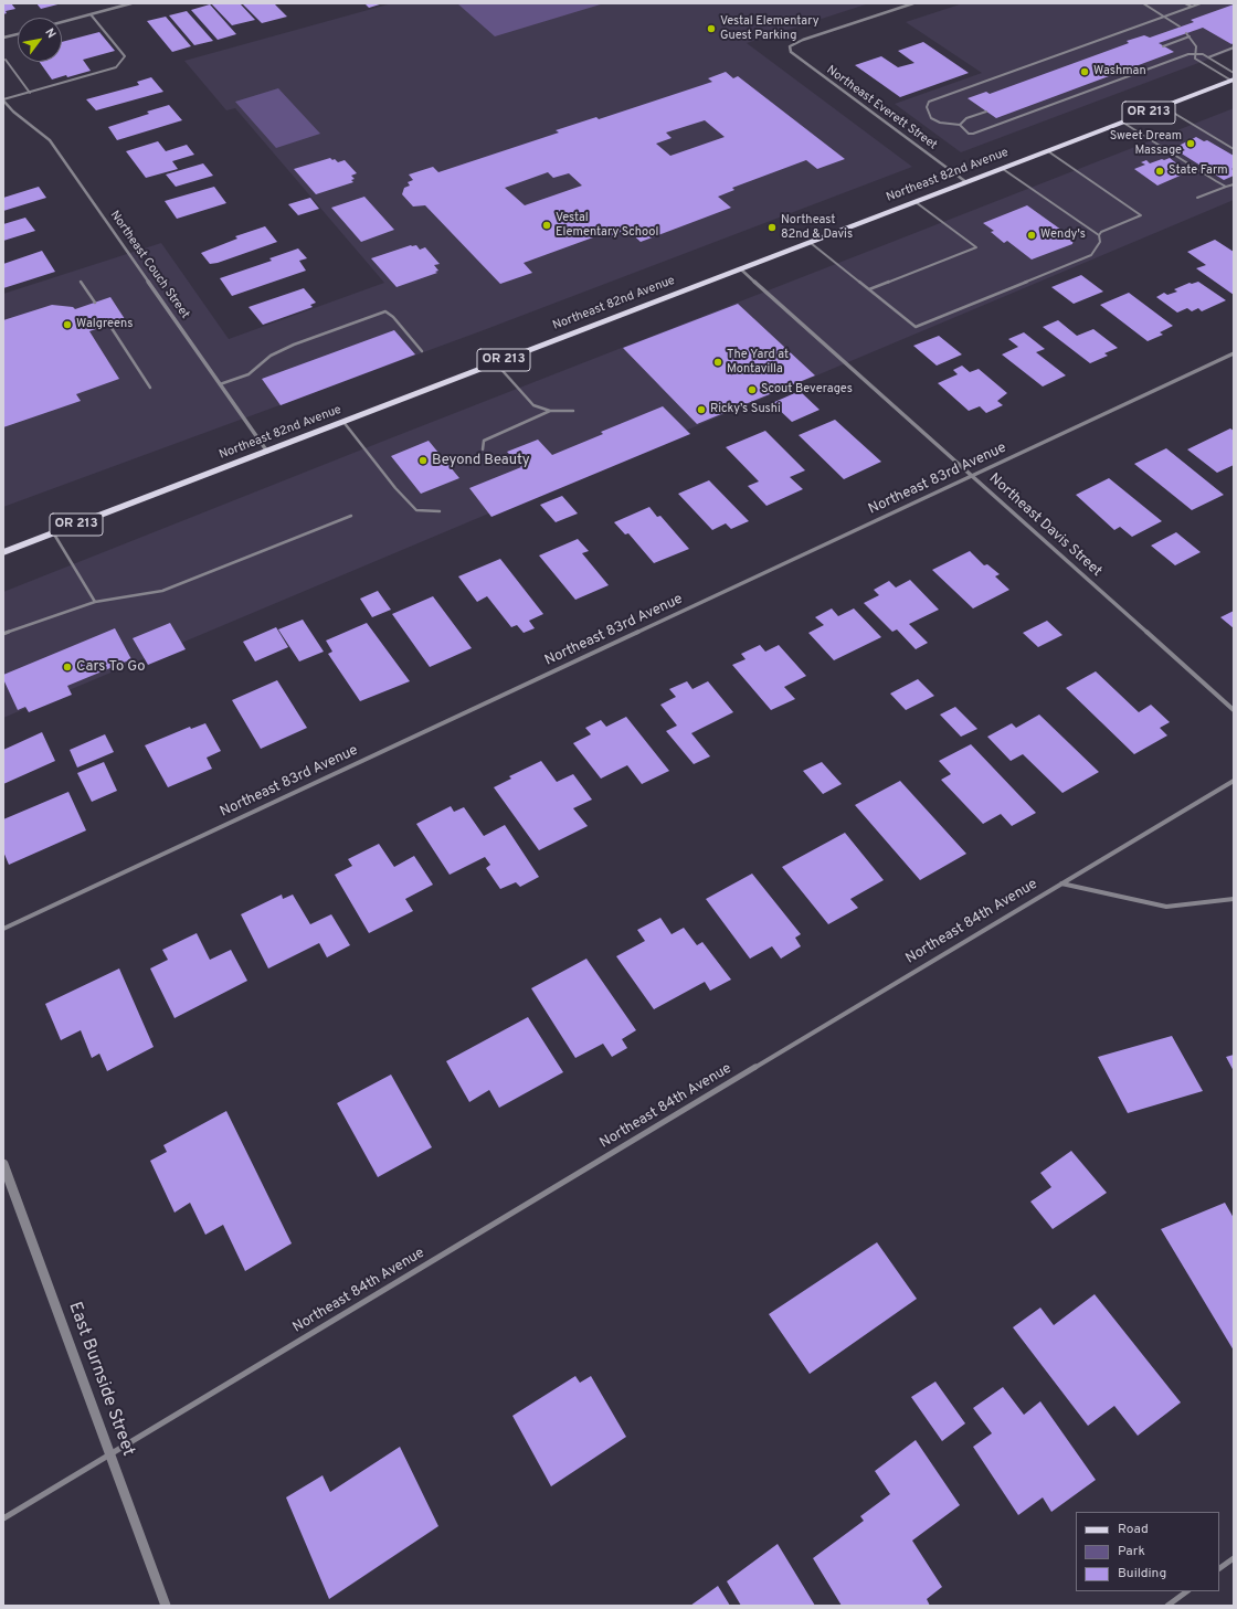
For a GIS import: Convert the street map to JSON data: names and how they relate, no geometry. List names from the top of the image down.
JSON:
{
  "streets": {
    "main road": ["OR 213", "Northeast 82nd Avenue"],
    "street": [
      "Northeast Everett Street",
      "Northeast Couch Street",
      "Northeast 83rd Avenue",
      "Northeast Davis Street",
      "Northeast 84th Avenue",
      "East Burnside Street"
    ]
  },
  "crossings": [
    ["Northeast Everett Street", "Northeast 82nd Avenue"],
    ["Northeast 82nd Avenue", "Northeast Couch Street"],
    ["Northeast 82nd Avenue", "Northeast Davis Street"],
    ["Northeast 83rd Avenue", "Northeast Davis Street"],
    ["Northeast 84th Avenue", "East Burnside Street"]
  ],
  "places": [
    "Vestal Elementary Guest Parking",
    "Washman",
    "Sweet Dream Massage",
    "State Farm",
    "Vestal Elementary School",
    "Northeast 82nd & Davis",
    "Wendy's",
    "Walgreens",
    "The Yard at Montavilla",
    "Scout Beverages",
    "Ricky’s Sushi",
    "Beyond Beauty",
    "Cars To Go"
  ],
  "legend": ["Road", "Park", "Building"],
  "north": "top right"
}
